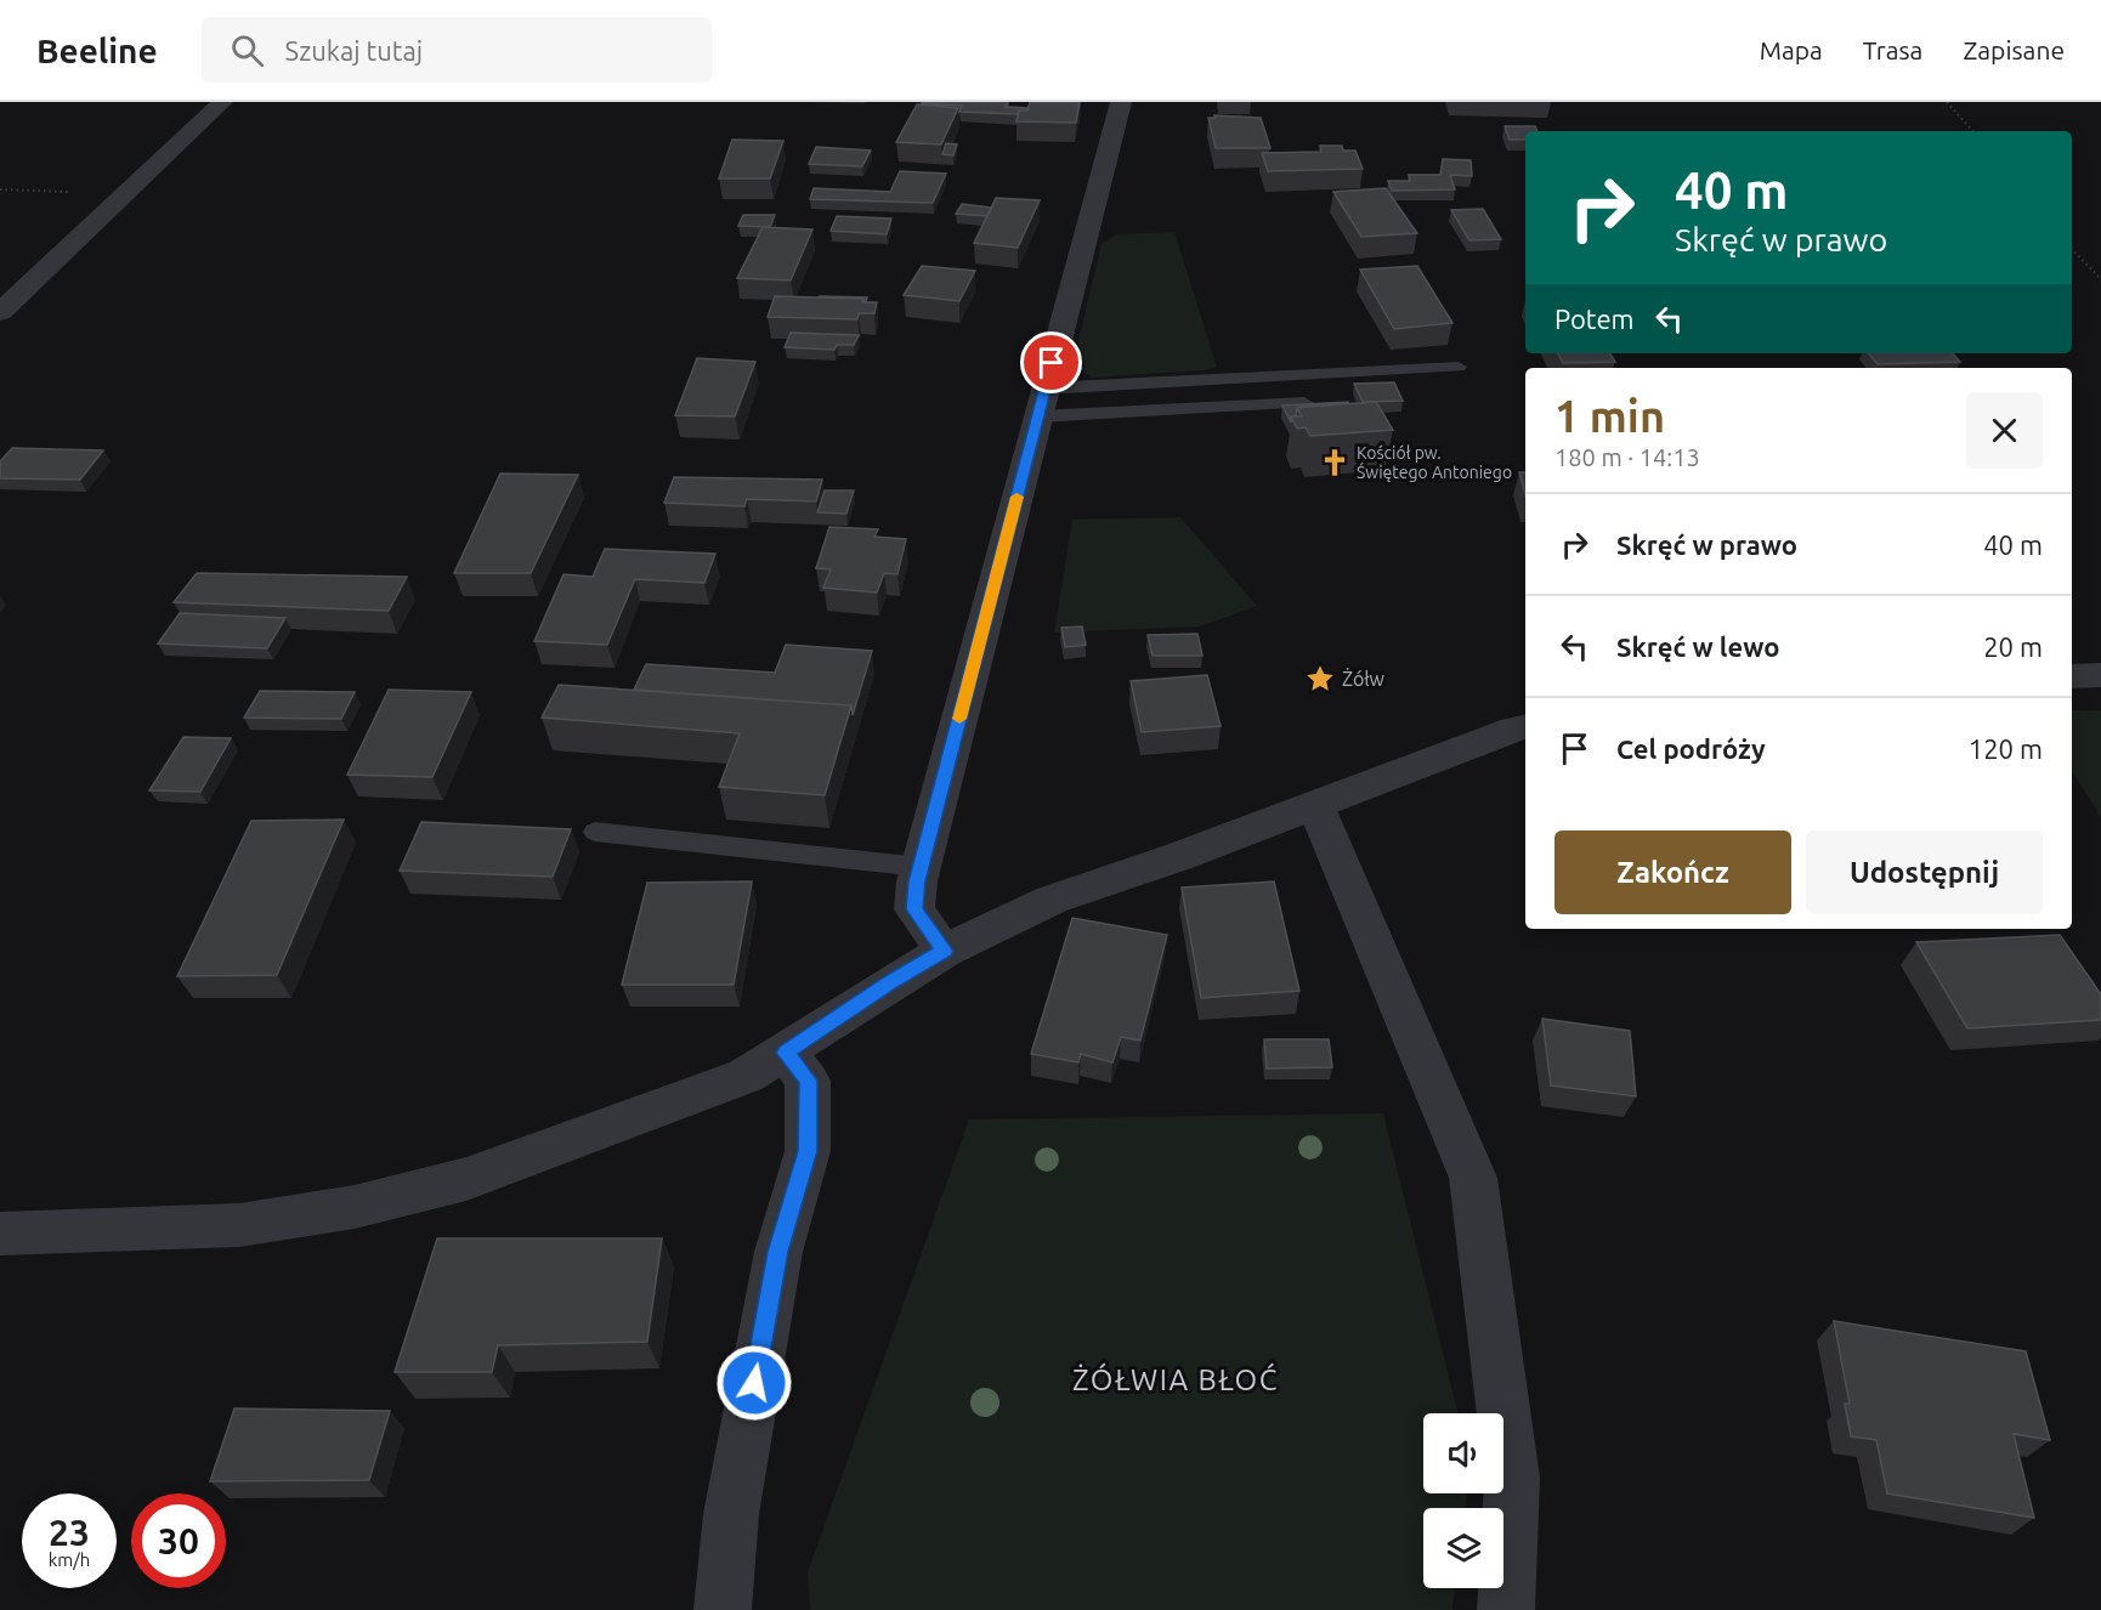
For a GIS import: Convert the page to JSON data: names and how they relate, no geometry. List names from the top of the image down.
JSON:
{
  "districts": ["ŻÓŁWIA BŁOĆ"],
  "places": {
    "church": ["Kościół pw. Świętego Antoniego"],
    "place": ["Żółw"]
  },
  "page": {
    "header": "Beeline",
    "search": "Szukaj tutaj",
    "nav": ["Mapa", "Trasa", "Zapisane"],
    "turn": ["40 m", "Skręć w prawo"],
    "then": "Potem",
    "heading": ["1 min", "180 m · 14:13"],
    "list": [
      {
        "name": "Skręć w prawo",
        "value": "40 m"
      },
      {
        "name": "Skręć w lewo",
        "value": "20 m"
      },
      {
        "name": "Cel podróży",
        "value": "120 m"
      }
    ],
    "buttons": ["Zakończ", "Udostępnij"],
    "speed": "23 km/h",
    "limit": "30"
  }
}
